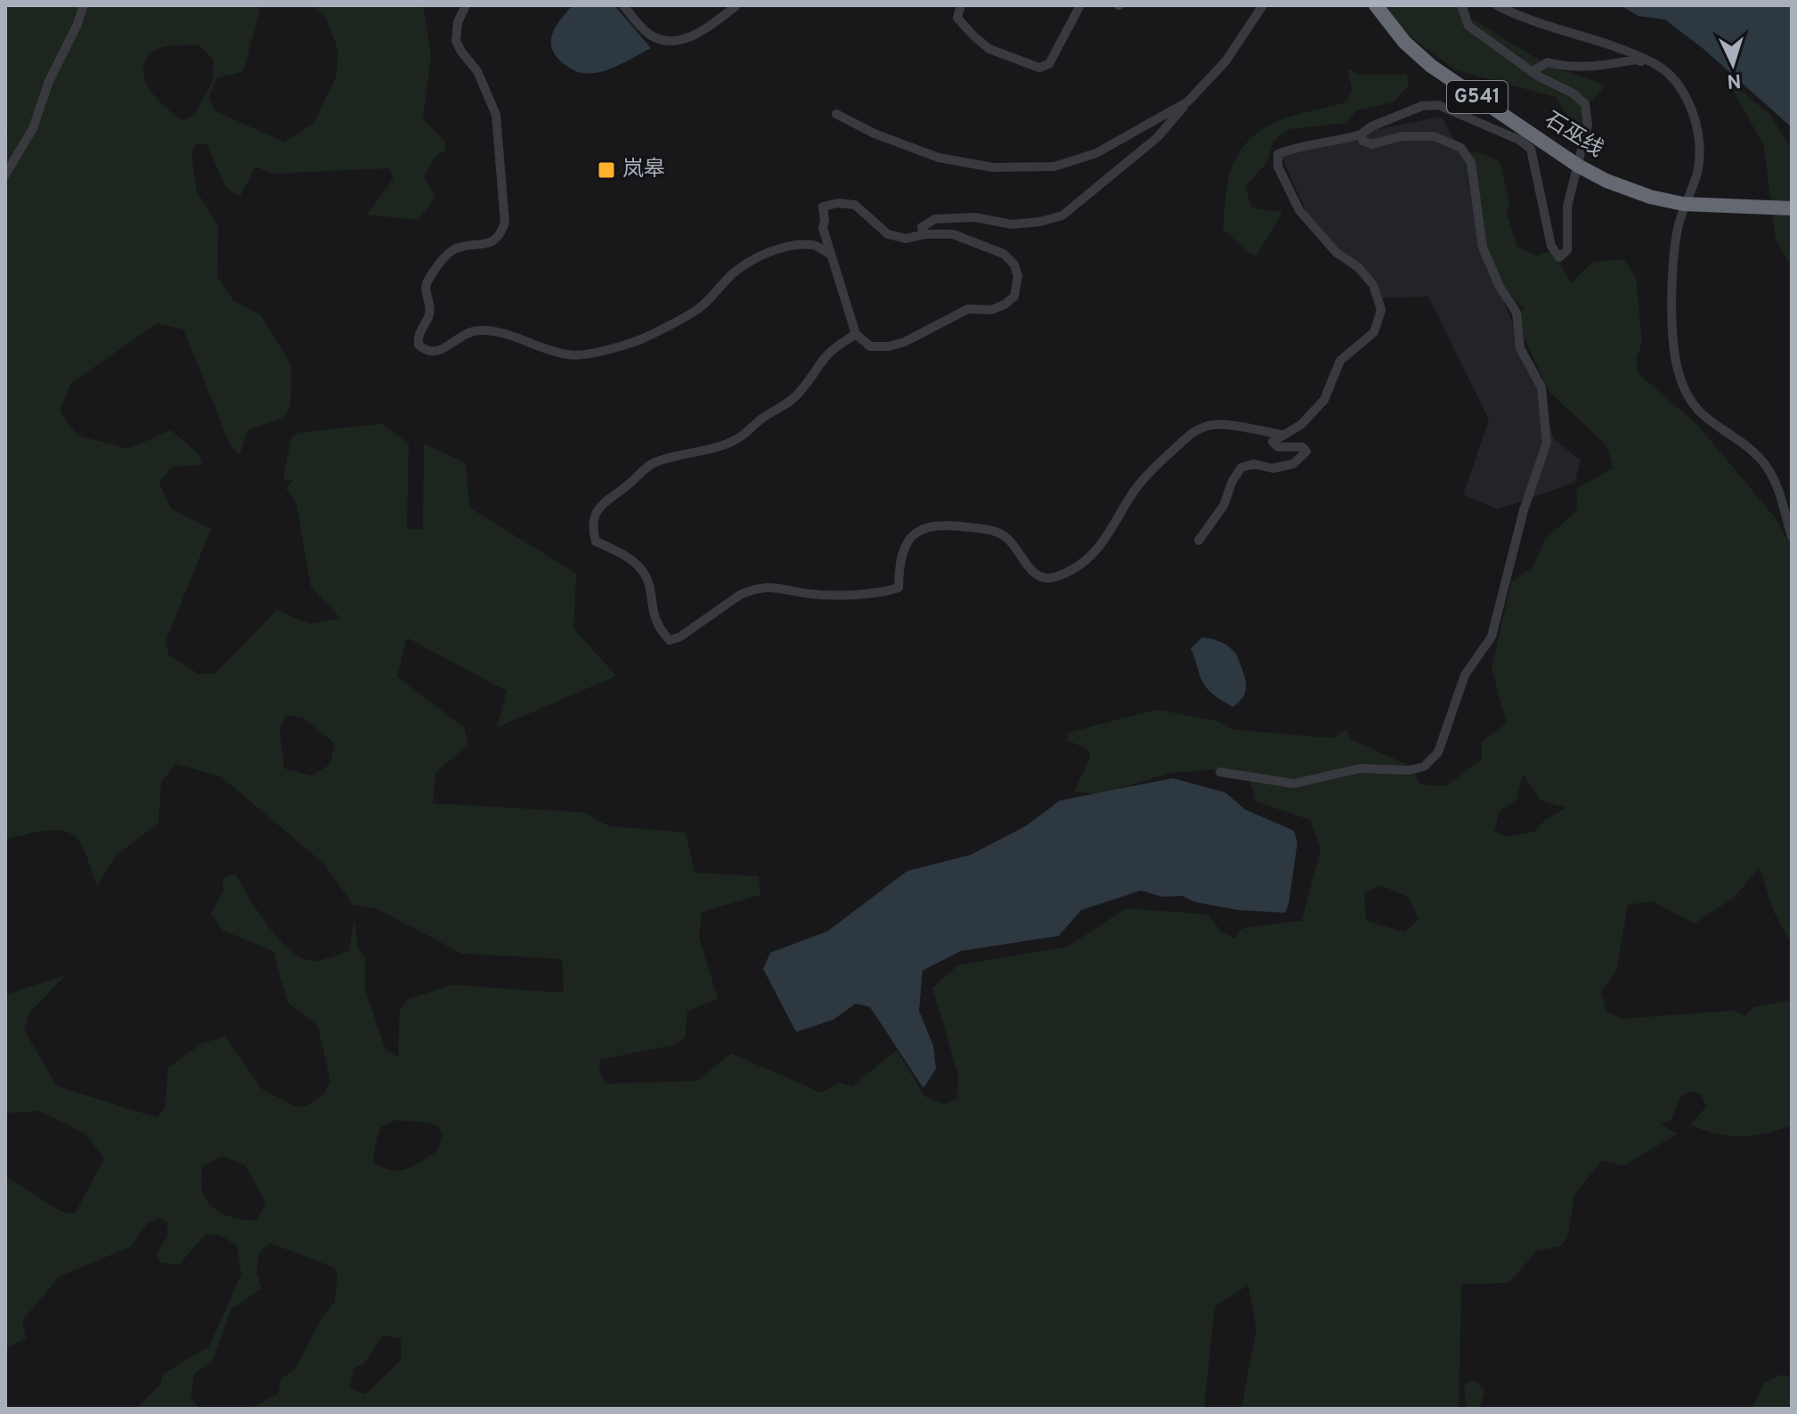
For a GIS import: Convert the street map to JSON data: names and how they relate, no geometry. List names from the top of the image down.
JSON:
{
  "streets": {
    "highway": ["G541", "石巫线"]
  },
  "places": {
    "transit": ["岚皋"]
  },
  "north": "bottom"
}
